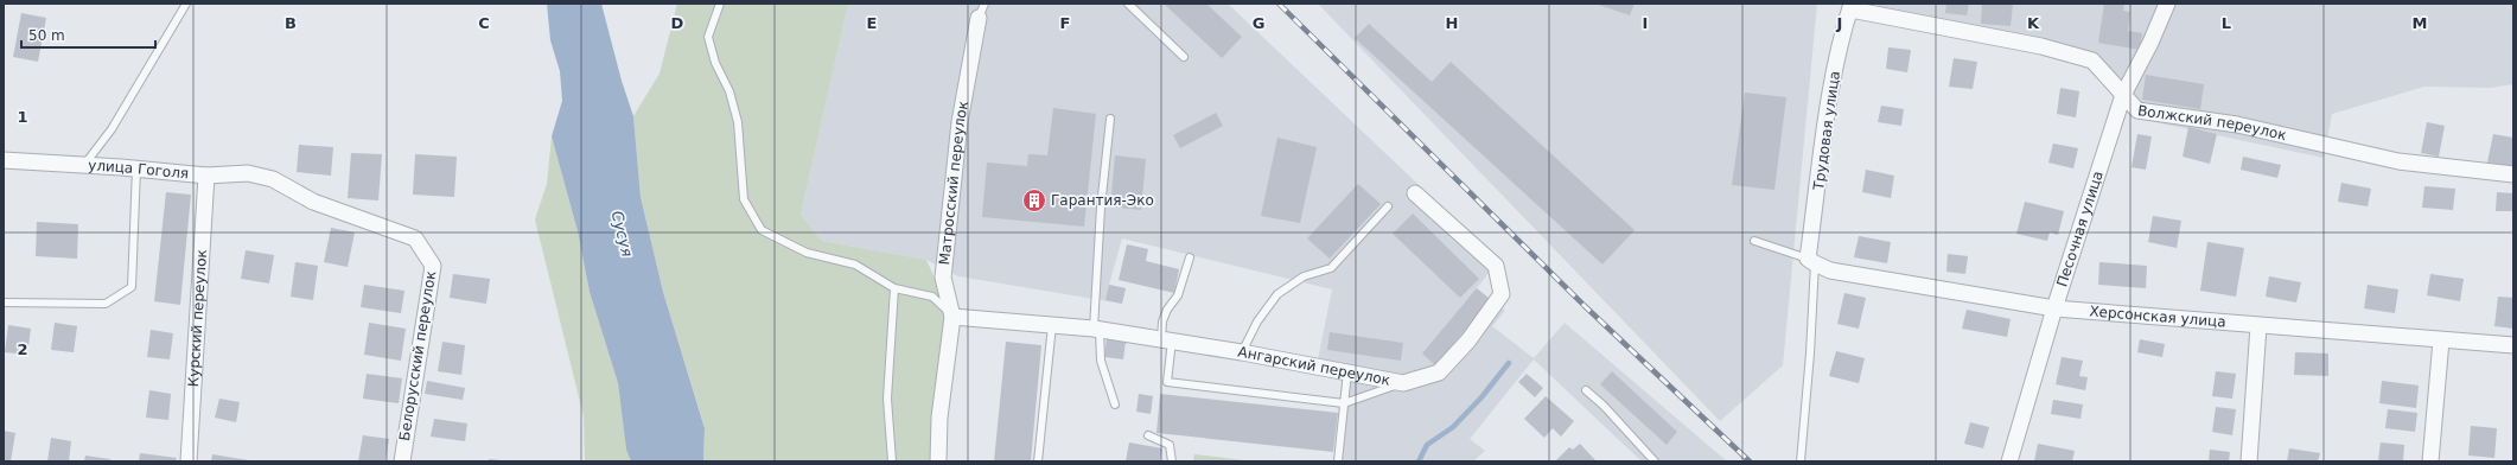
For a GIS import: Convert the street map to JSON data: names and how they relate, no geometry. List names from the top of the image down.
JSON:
{
  "streets": {
    "street": [
      "Волжский переулок",
      "Трудовая улица",
      "улица Гоголя",
      "Матросский переулок",
      "Песочная улица",
      "Херсонская улица",
      "Курский переулок",
      "Белорусский переулок",
      "Ангарский переулок"
    ]
  },
  "crossings": [
    ["Волжский переулок", "Трудовая улица"],
    ["Волжский переулок", "Песочная улица"],
    ["Трудовая улица", "Херсонская улица"],
    ["улица Гоголя", "Курский переулок"],
    ["улица Гоголя", "Белорусский переулок"],
    ["Матросский переулок", "Ангарский переулок"],
    ["Песочная улица", "Херсонская улица"]
  ],
  "water": ["Сусуя"],
  "places": {
    "building": ["Гарантия-Эко"]
  },
  "scale_bar": "50 m",
  "grid": {
    "columns": [
      "B",
      "C",
      "D",
      "E",
      "F",
      "G",
      "H",
      "I",
      "J",
      "K",
      "L",
      "M"
    ],
    "rows": ["1", "2"]
  }
}
